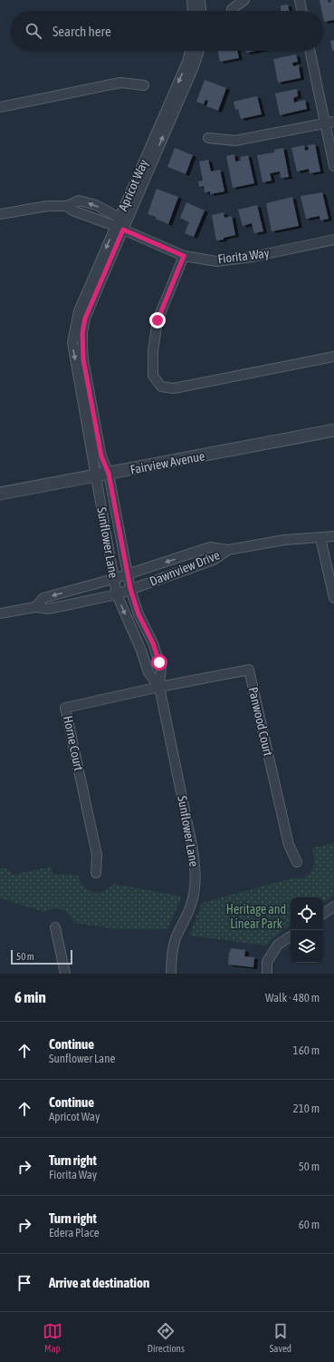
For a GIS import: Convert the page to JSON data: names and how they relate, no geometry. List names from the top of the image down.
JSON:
{
  "streets": {
    "street": [
      "Apricot Way",
      "Fiorita Way",
      "Fairview Avenue",
      "Sunflower Lane",
      "Dawnview Drive",
      "Panwood Court",
      "Horne Court"
    ]
  },
  "crossings": [
    ["Apricot Way", "Fiorita Way"],
    ["Apricot Way", "Fairview Avenue"],
    ["Apricot Way", "Sunflower Lane"],
    ["Fairview Avenue", "Sunflower Lane"],
    ["Sunflower Lane", "Dawnview Drive"],
    ["Sunflower Lane", "Panwood Court"],
    ["Sunflower Lane", "Horne Court"],
    ["Panwood Court", "Horne Court"]
  ],
  "parks": ["Heritage and Linear Park"],
  "scale_bar": "50 m",
  "page": {
    "search": "Search here",
    "scale": "50 m",
    "heading": ["6 min", "Walk · 480 m"],
    "list": [
      ["Continue", "Sunflower Lane", "160 m"],
      ["Continue", "Apricot Way", "210 m"],
      ["Turn right", "Fiorita Way", "50 m"],
      ["Turn right", "Edera Place", "60 m"],
      "Arrive at destination"
    ],
    "nav": ["Map", "Directions", "Saved"]
  }
}
